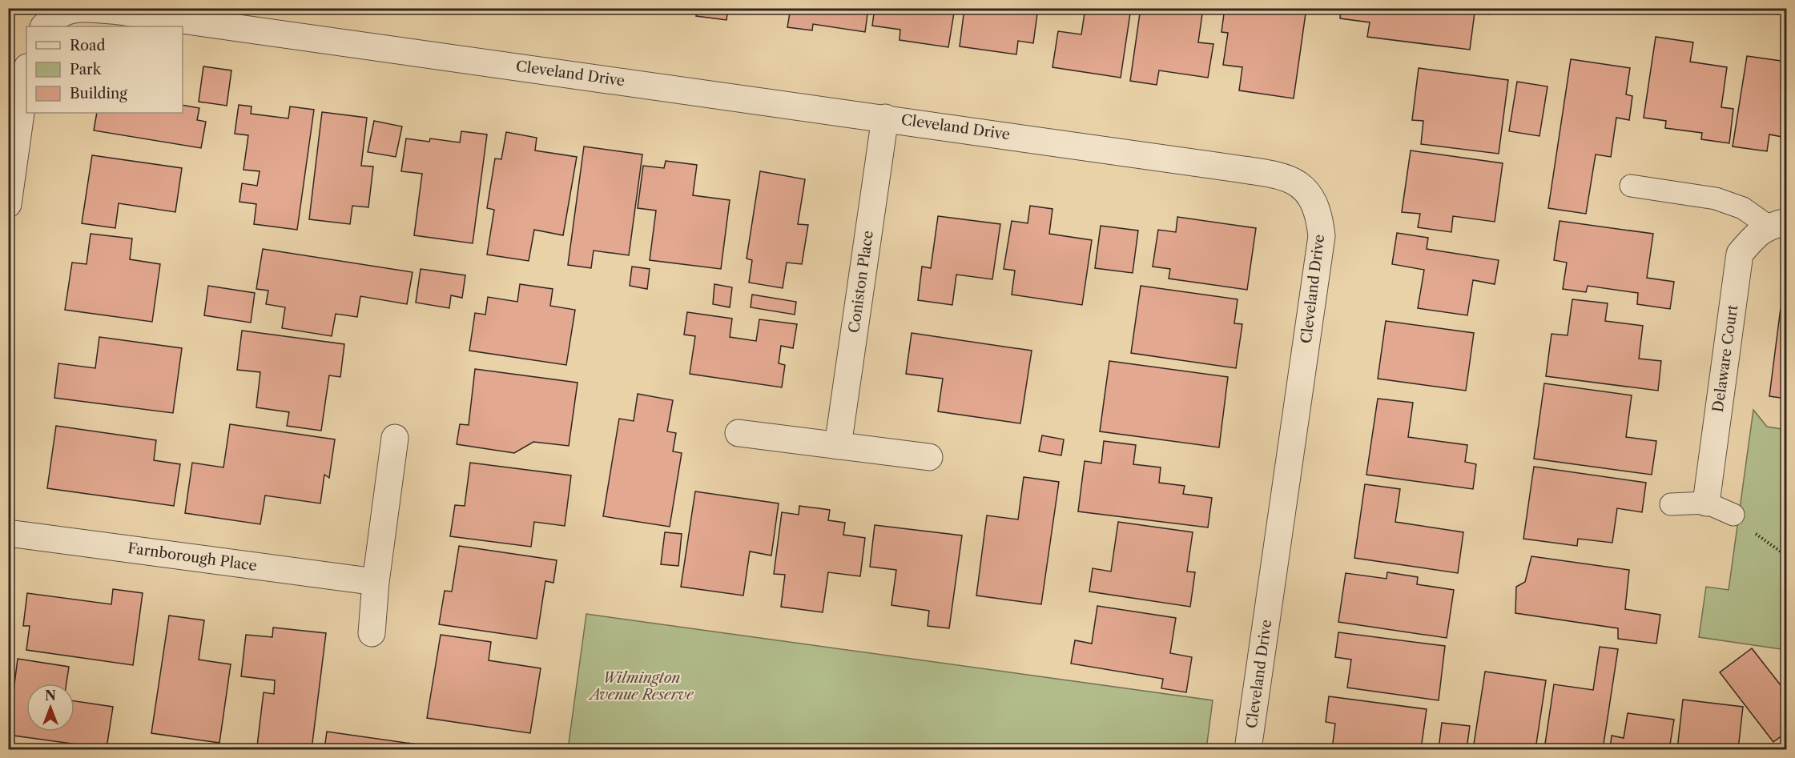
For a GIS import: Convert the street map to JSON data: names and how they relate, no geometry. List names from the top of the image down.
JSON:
{
  "streets": {
    "street": [
      "Cleveland Drive",
      "Coniston Place",
      "Delaware Court",
      "Farnborough Place"
    ]
  },
  "crossings": [
    ["Cleveland Drive", "Coniston Place"]
  ],
  "parks": ["Wilmington Avenue Reserve"],
  "legend": ["Road", "Park", "Building"],
  "north": "top"
}
